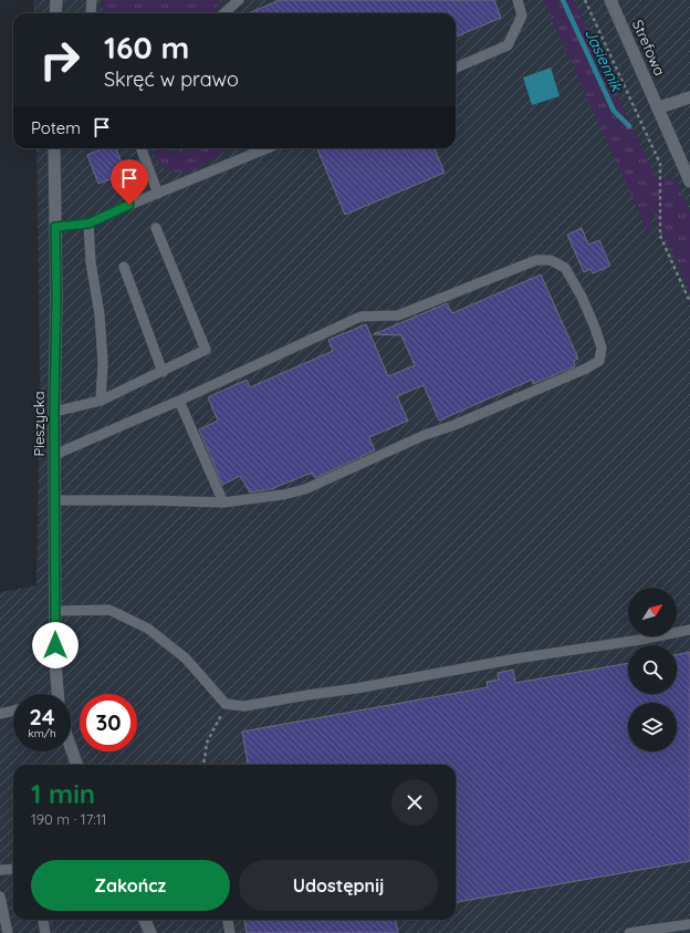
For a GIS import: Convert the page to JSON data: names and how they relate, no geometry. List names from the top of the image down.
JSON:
{
  "streets": {
    "street": ["Strefowa", "Pieszycka"]
  },
  "water": ["Jasiennik"],
  "north": "top right",
  "page": {
    "turn": ["160 m", "Skręć w prawo"],
    "then": "Potem",
    "speed": "24 km/h",
    "limit": "30",
    "heading": ["1 min", "190 m · 17:11"],
    "buttons": ["Zakończ", "Udostępnij"]
  }
}
